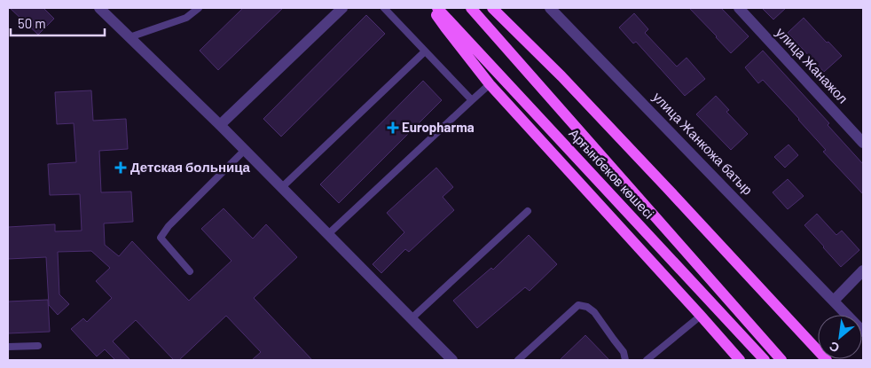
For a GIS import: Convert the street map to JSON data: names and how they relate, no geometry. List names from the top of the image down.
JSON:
{
  "streets": {
    "main road": ["Арғынбеков көшесі"],
    "street": ["улица Жанажол", "улица Жанкожа батыр"]
  },
  "places": {
    "health": ["Europharma", "Детская больница"]
  },
  "scale_bar": "50 m",
  "north": "bottom left"
}
